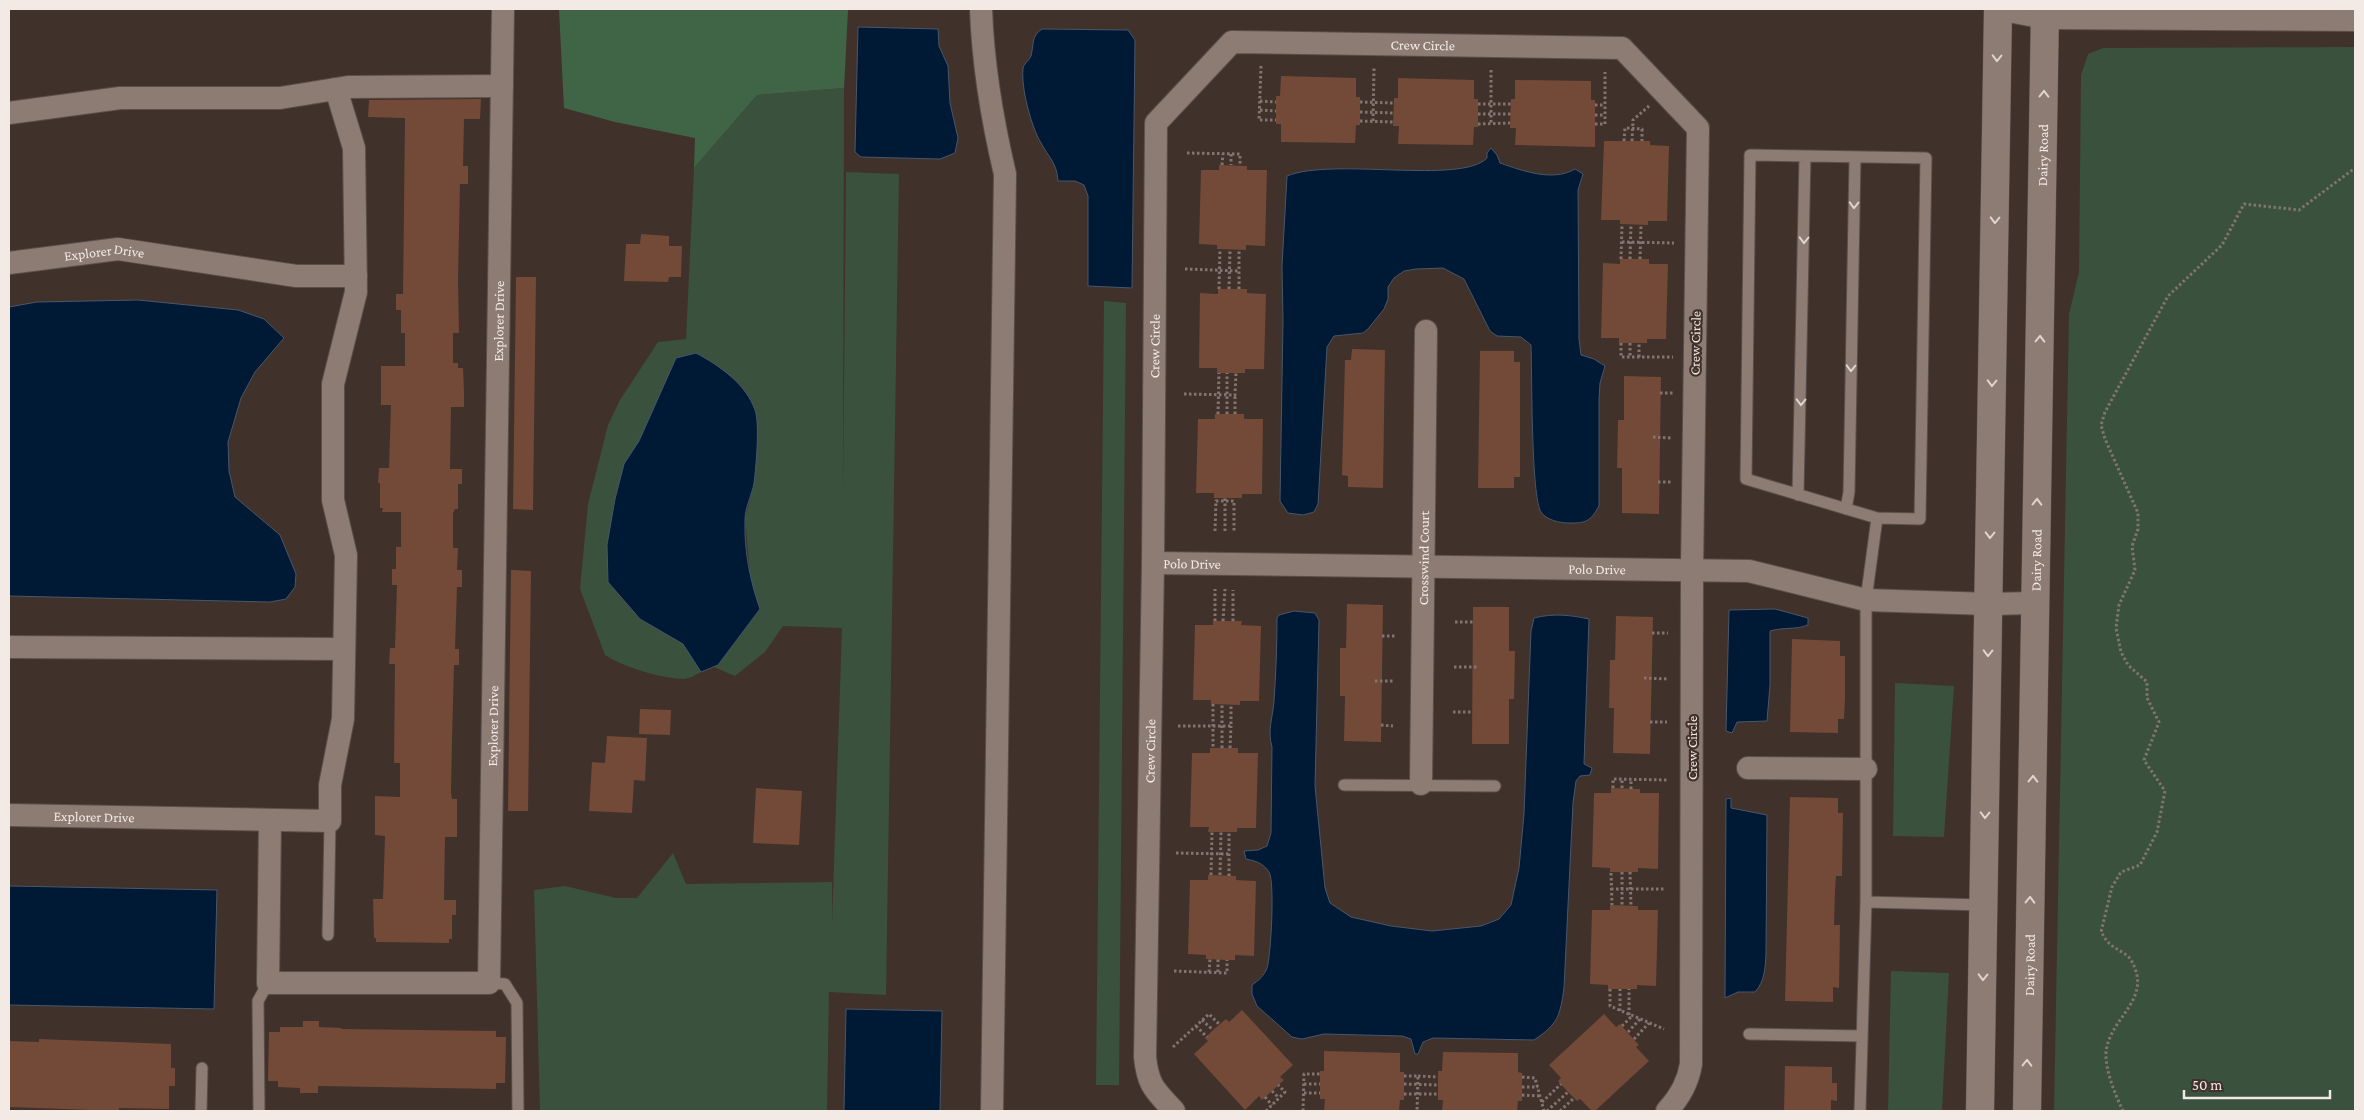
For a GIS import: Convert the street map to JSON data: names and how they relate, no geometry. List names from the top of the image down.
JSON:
{
  "streets": {
    "street": [
      "Crew Circle",
      "Dairy Road",
      "Explorer Drive",
      "Crosswind Court",
      "Polo Drive"
    ]
  },
  "crossings": [
    ["Crew Circle", "Polo Drive"],
    ["Dairy Road", "Polo Drive"],
    ["Crosswind Court", "Polo Drive"]
  ],
  "scale_bar": "50 m"
}
